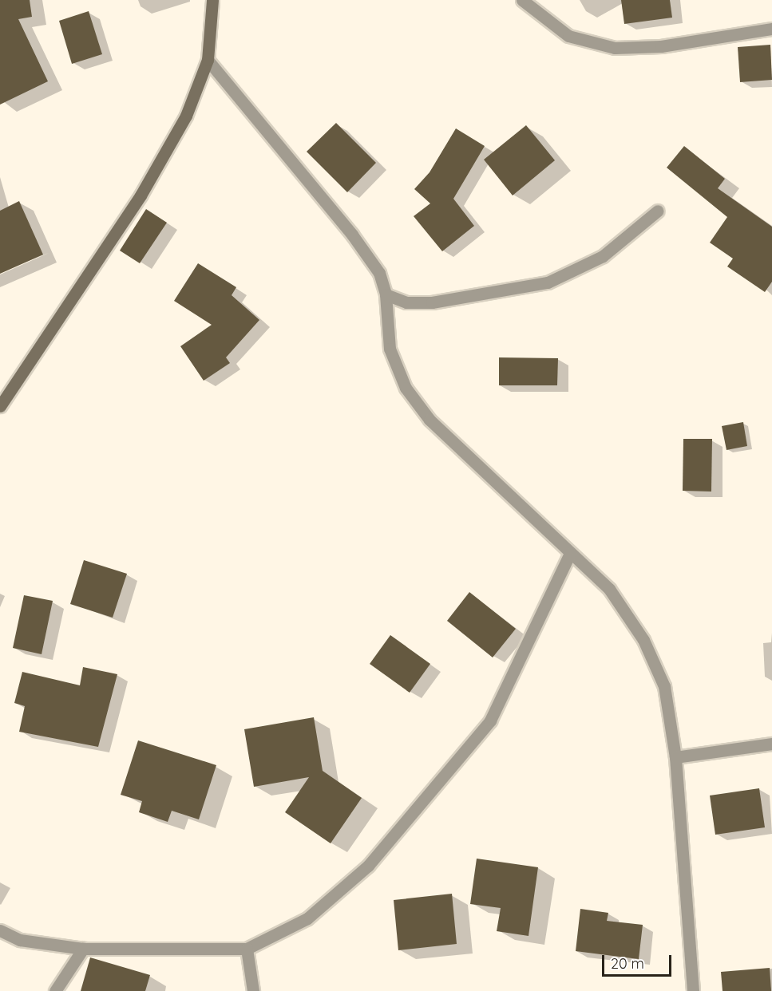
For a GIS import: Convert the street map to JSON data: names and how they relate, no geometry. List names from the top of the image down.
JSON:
{
  "scale_bar": "20 m"
}
